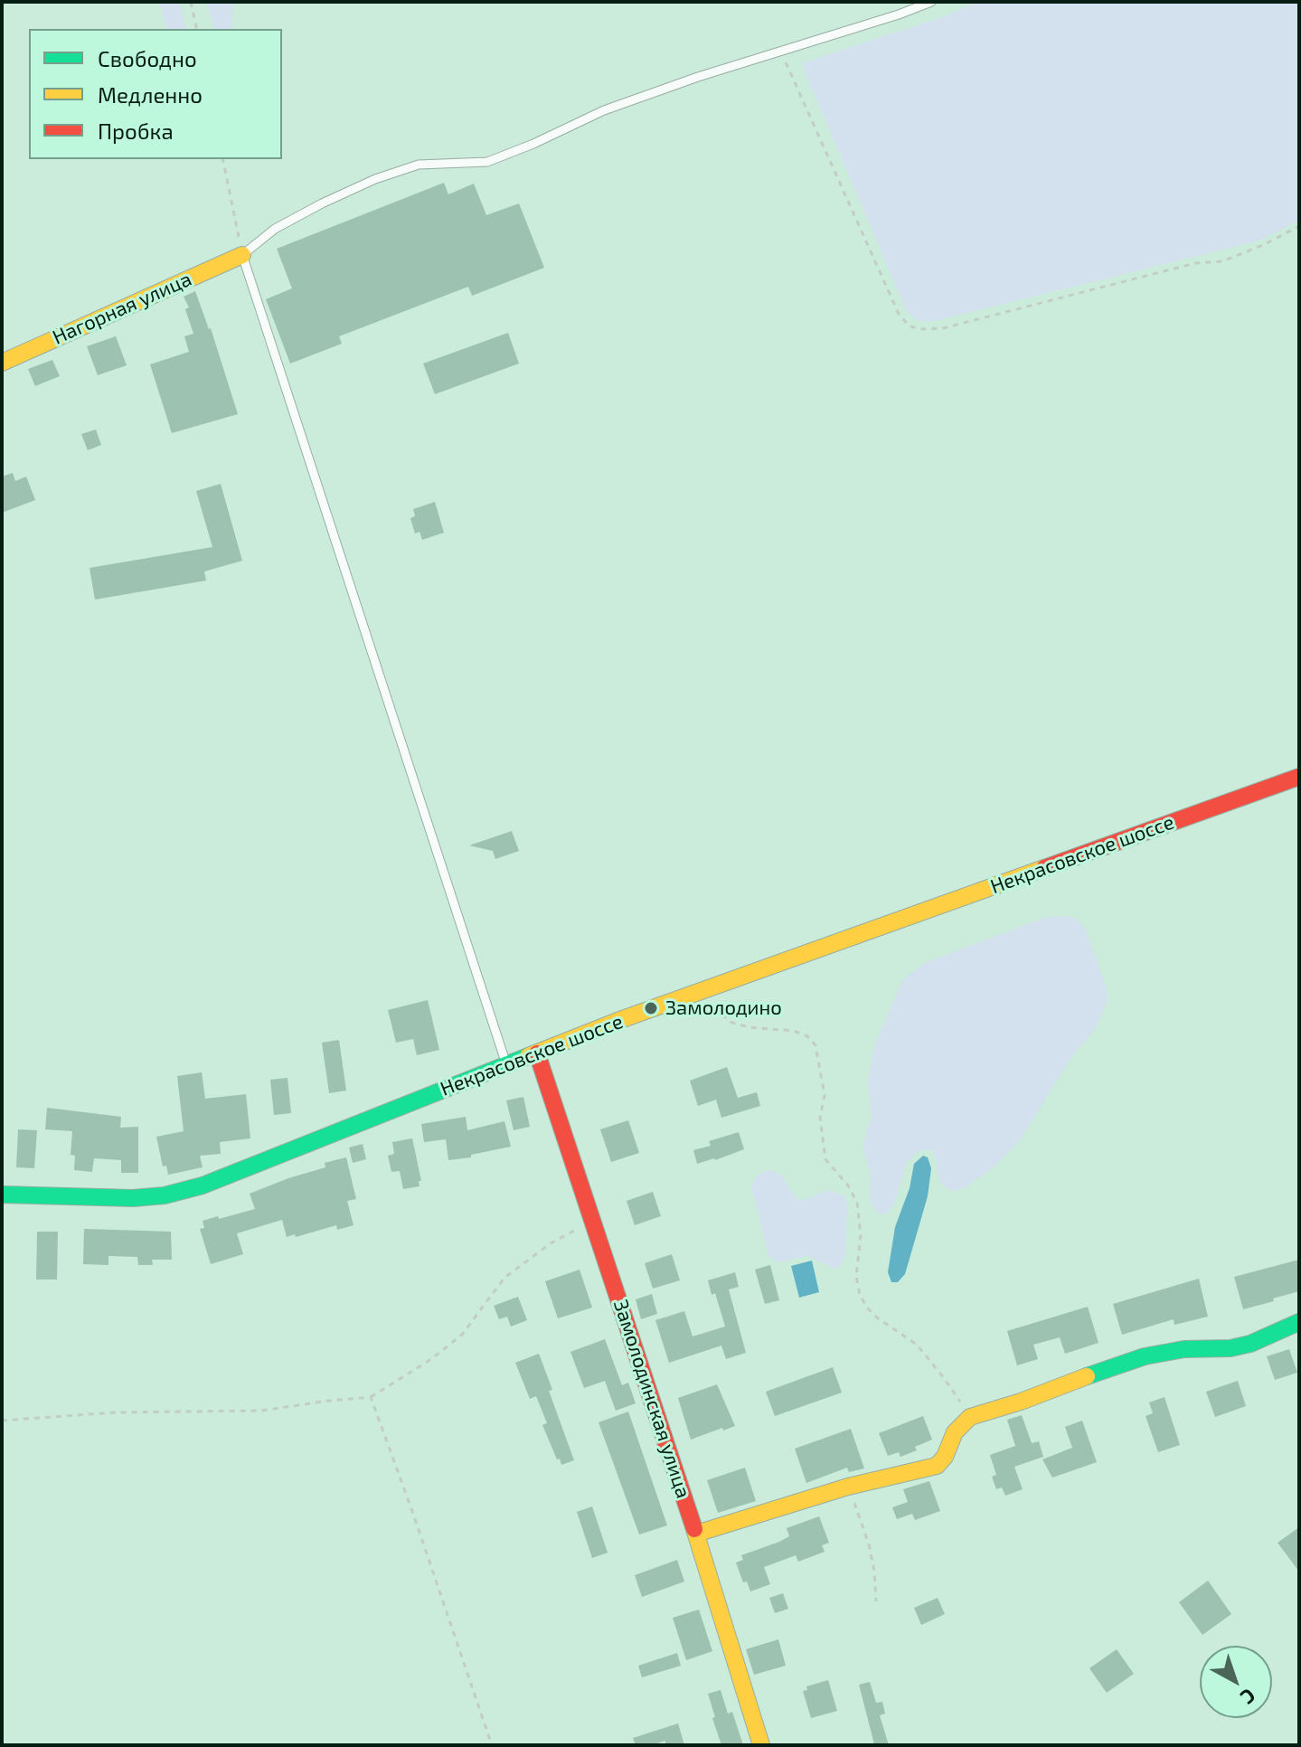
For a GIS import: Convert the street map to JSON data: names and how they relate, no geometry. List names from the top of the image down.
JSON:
{
  "streets": {
    "street": ["Нагорная улица", "Некрасовское шоссе", "Замолодинская улица"]
  },
  "crossings": [
    ["Некрасовское шоссе", "Замолодинская улица"]
  ],
  "places": ["Замолодино"],
  "legend": ["Свободно", "Медленно", "Пробка"],
  "north": "bottom right"
}
